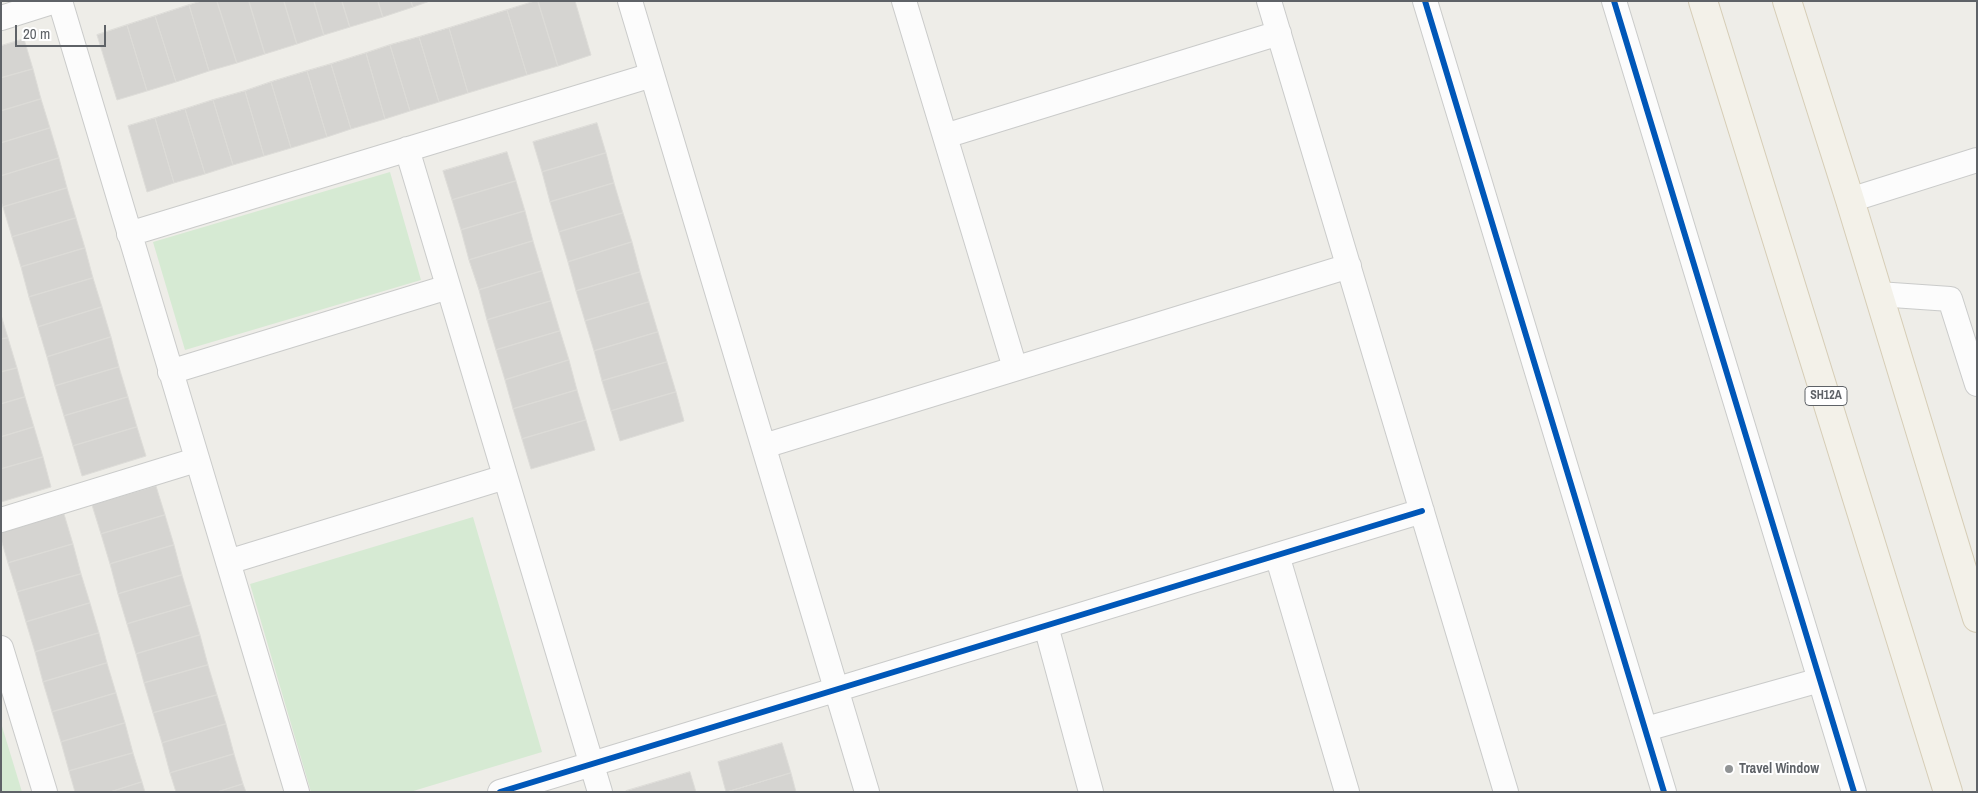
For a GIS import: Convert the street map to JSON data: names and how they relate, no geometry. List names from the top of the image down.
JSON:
{
  "streets": {
    "main road": ["SH12A"]
  },
  "places": ["Travel Window"],
  "scale_bar": "20 m"
}
